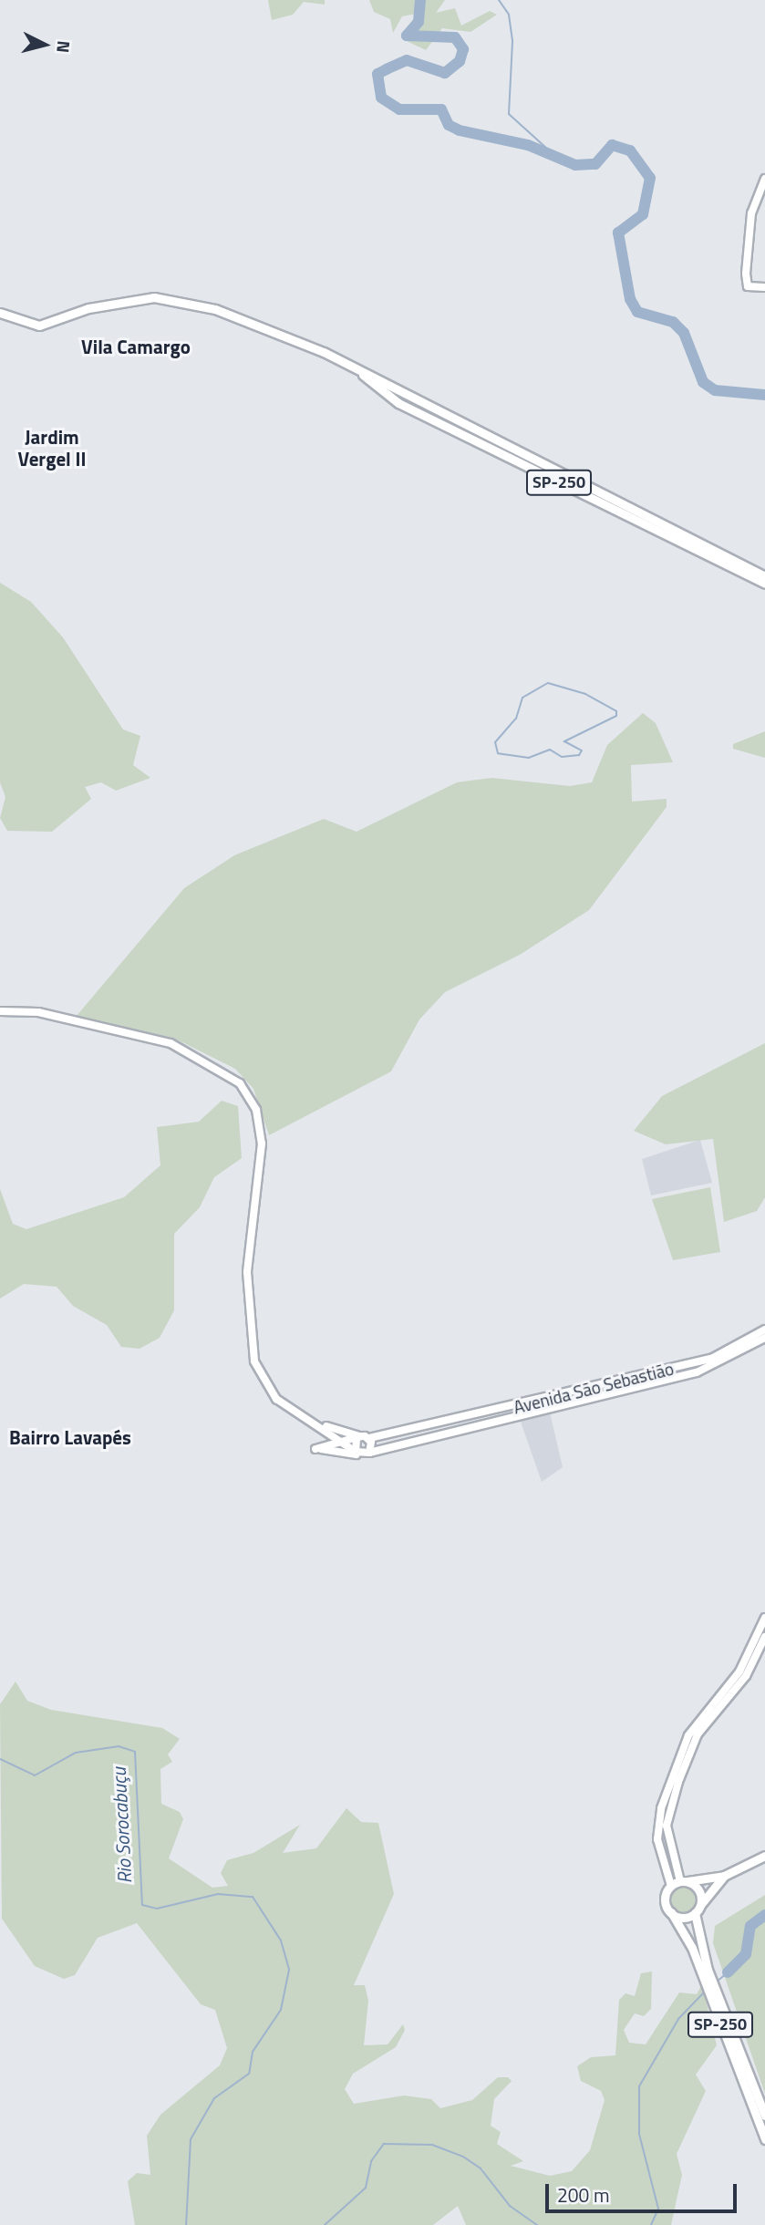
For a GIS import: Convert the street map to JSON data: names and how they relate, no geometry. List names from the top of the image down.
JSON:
{
  "streets": {
    "main road": ["SP-250", "Avenida São Sebastião"]
  },
  "districts": ["Vila Camargo", "Jardim Vergel II", "Bairro Lavapés"],
  "water": ["Rio Sorocabuçu"],
  "scale_bar": "200 m",
  "north": "right"
}
